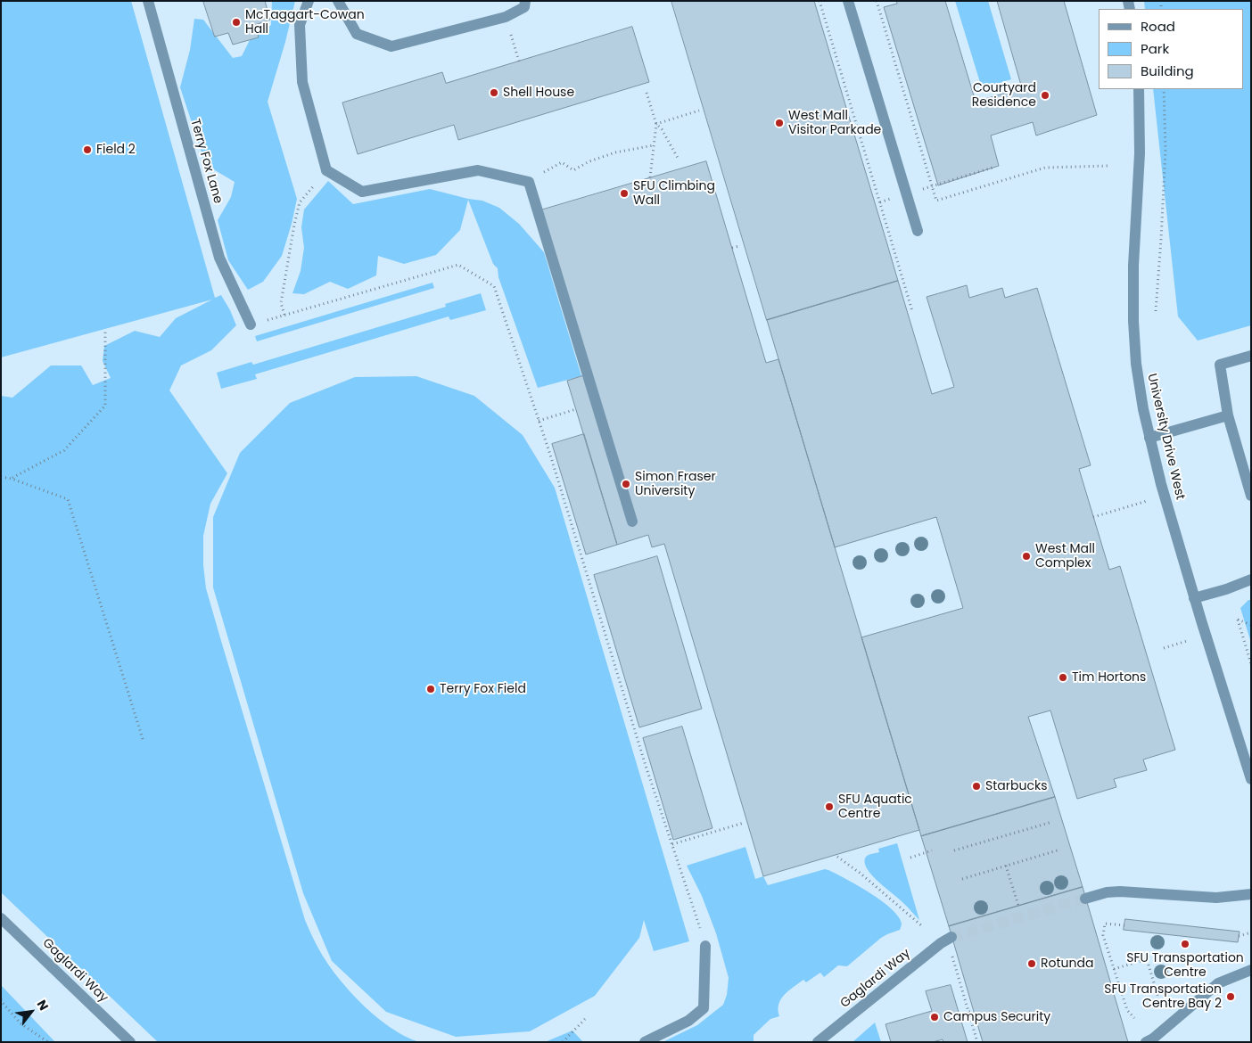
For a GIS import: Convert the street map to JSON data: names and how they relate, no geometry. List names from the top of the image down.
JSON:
{
  "streets": {
    "street": ["Terry Fox Lane", "University Drive West", "Gaglardi Way"]
  },
  "places": [
    "McTaggart-Cowan Hall",
    "Shell House",
    "Courtyard Residence",
    "West Mall Visitor Parkade",
    "Field 2",
    "SFU Climbing Wall",
    "Simon Fraser University",
    "West Mall Complex",
    "Tim Hortons",
    "Terry Fox Field",
    "Starbucks",
    "SFU Aquatic Centre",
    "SFU Transportation Centre",
    "Rotunda",
    "SFU Transportation Centre Bay 2",
    "Campus Security"
  ],
  "legend": ["Road", "Park", "Building"],
  "north": "top right"
}
